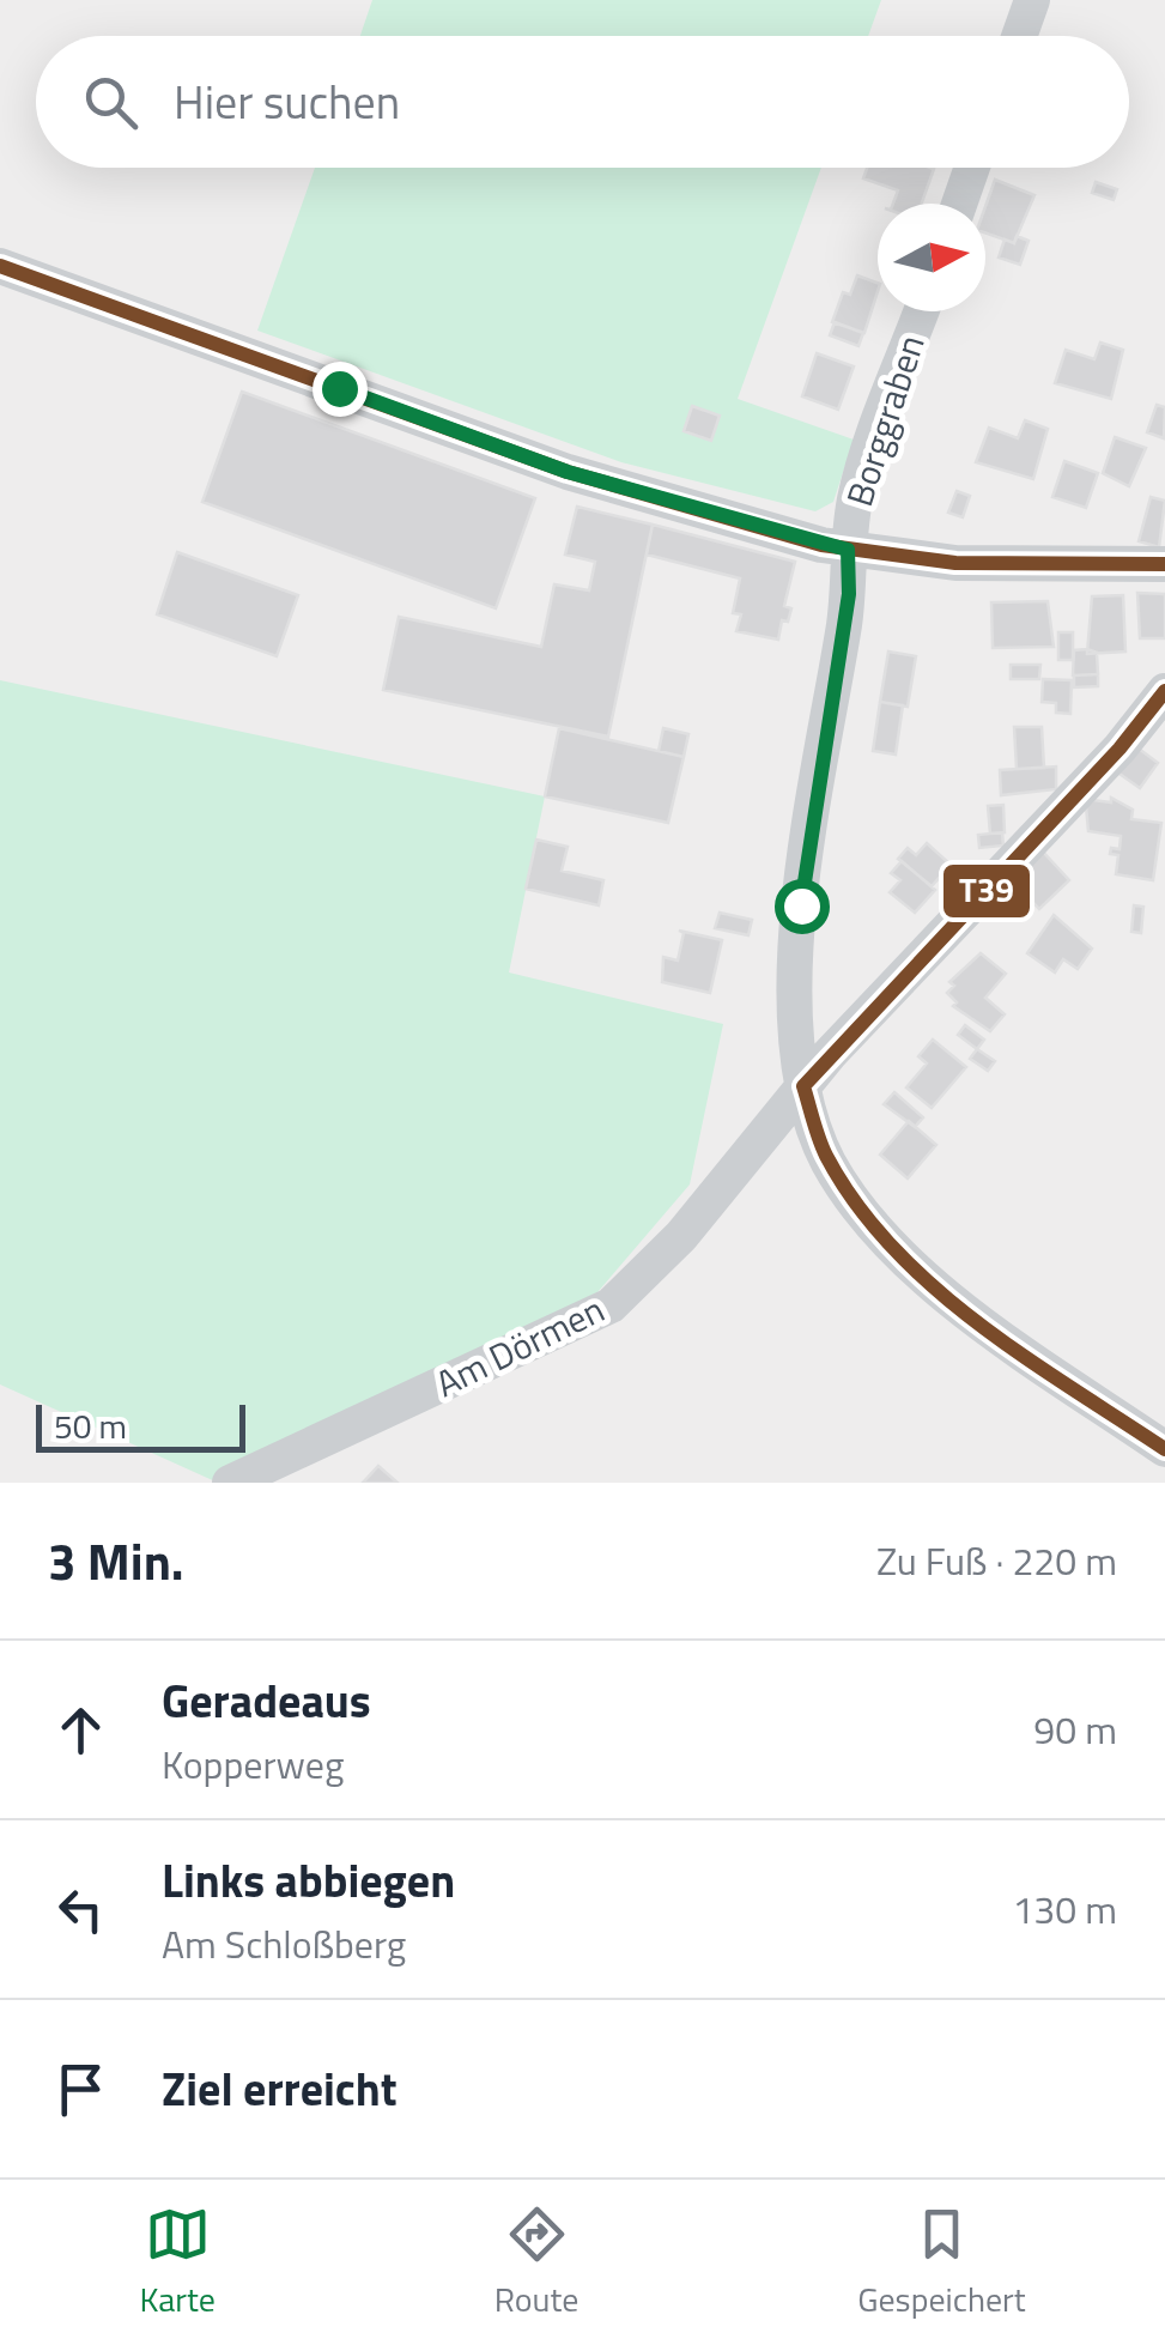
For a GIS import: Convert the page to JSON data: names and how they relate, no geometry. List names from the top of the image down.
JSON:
{
  "streets": {
    "street": ["Borggraben", "Am Dörmen"]
  },
  "crossings": [
    ["Borggraben", "Am Dörmen"]
  ],
  "lines": ["transit line T39"],
  "scale_bar": "50 m",
  "north": "right",
  "page": {
    "search": "Hier suchen",
    "scale": "50 m",
    "heading": ["3 Min.", "Zu Fuß · 220 m"],
    "list": [
      ["Geradeaus", "Kopperweg", "90 m"],
      ["Links abbiegen", "Am Schloßberg", "130 m"],
      "Ziel erreicht"
    ],
    "nav": ["Karte", "Route", "Gespeichert"]
  }
}
